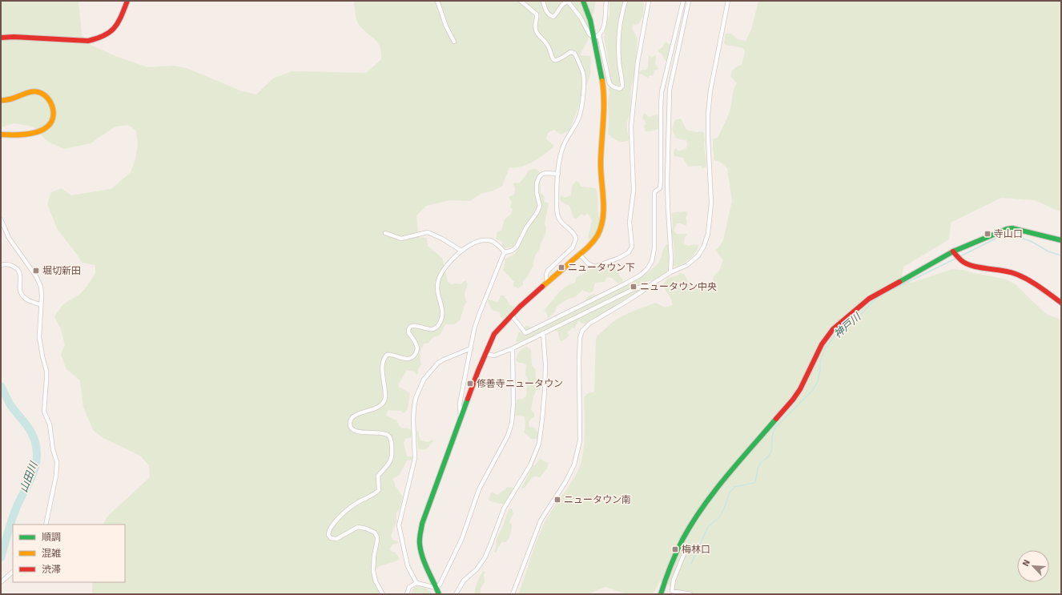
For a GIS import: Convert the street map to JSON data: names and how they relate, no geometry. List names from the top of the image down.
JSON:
{
  "water": ["神戸川", "山田川"],
  "places": {
    "transit": [
      "寺山口",
      "ニュータウン下",
      "堀切新田",
      "ニュータウン中央",
      "修善寺ニュータウン",
      "ニュータウン南",
      "梅林口"
    ]
  },
  "legend": ["順調", "混雑", "渋滞"],
  "north": "top left"
}
